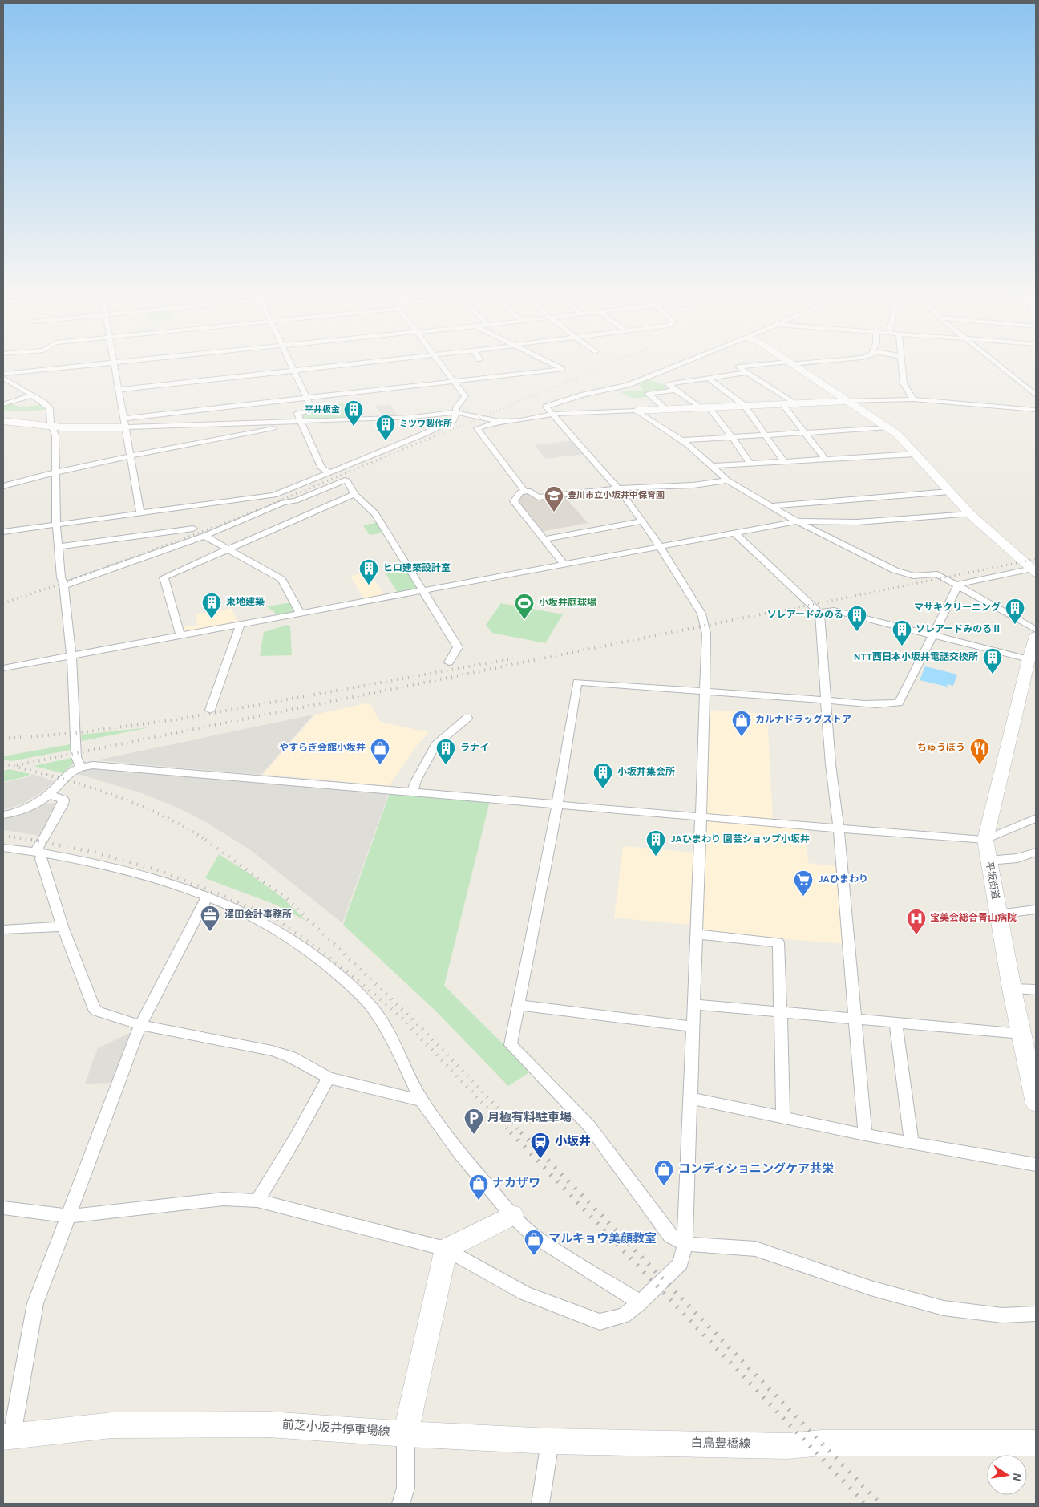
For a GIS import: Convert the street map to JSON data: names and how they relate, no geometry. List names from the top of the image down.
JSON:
{
  "streets": {
    "street": ["平坂街道", "前芝小坂井停車場線", "白鳥豊橋線"]
  },
  "crossings": [
    ["前芝小坂井停車場線", "白鳥豊橋線"]
  ],
  "places": {
    "building": [
      "平井板金",
      "ミツワ製作所",
      "ヒロ建築設計室",
      "東地建築",
      "マサキクリーニング",
      "ソレアードみのる",
      "ソレアードみのるⅡ",
      "NTT西日本小坂井電話交換所",
      "ラナイ",
      "小坂井集会所",
      "JAひまわり 園芸ショップ小坂井"
    ],
    "school or university": ["豊川市立小坂井中保育園"],
    "sports": ["小坂井庭球場"],
    "shop": [
      "カルナドラッグストア",
      "やすらぎ会館小坂井",
      "コンディショニングケア共栄",
      "ナカザワ",
      "マルキョウ美顔教室"
    ],
    "restaurant": ["ちゅうぼう"],
    "supermarket": ["JAひまわり"],
    "office": ["澤田会計事務所"],
    "hospital": ["宝美会総合青山病院"],
    "parking": ["月極有料駐車場"],
    "station": ["小坂井"]
  },
  "north": "right"
}
